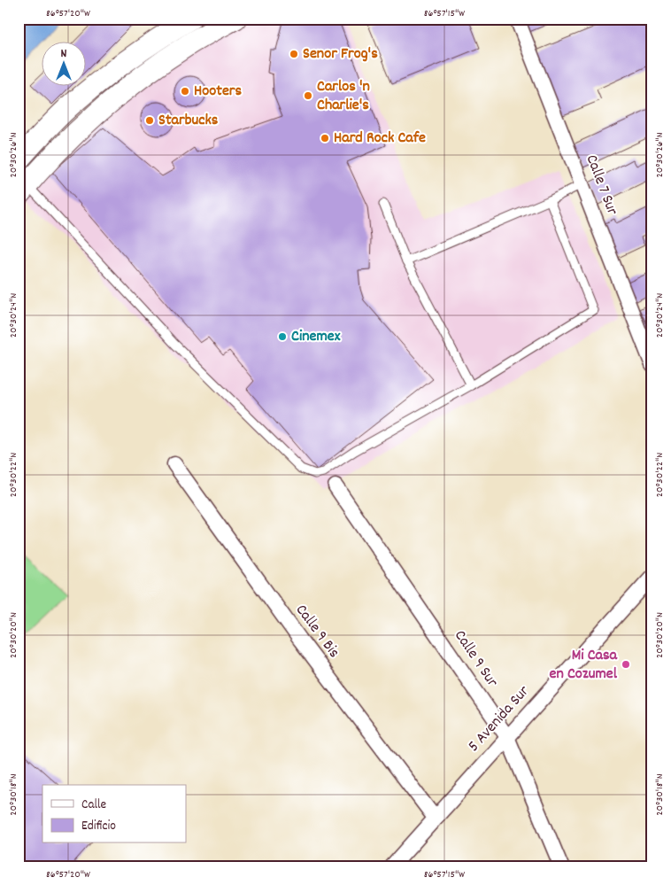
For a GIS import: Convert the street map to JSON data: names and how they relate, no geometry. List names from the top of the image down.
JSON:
{
  "streets": {
    "street": [
      "Calle 7 Sur",
      "Calle 9 Bis",
      "Calle 9 Sur",
      "5 Avenida Sur"
    ]
  },
  "crossings": [
    ["Calle 9 Bis", "5 Avenida Sur"],
    ["Calle 9 Sur", "5 Avenida Sur"]
  ],
  "places": [
    "Senor Frog's",
    "Hooters",
    "Carlos 'n Charlie's",
    "Starbucks",
    "Hard Rock Cafe",
    "Cinemex",
    "Mi Casa en Cozumel"
  ],
  "legend": ["Calle", "Edificio"],
  "north": "top",
  "coordinates": [
    "86°57'20\"W",
    "86°57'15\"W",
    "20°30'26\"N",
    "20°30'24\"N",
    "20°30'22\"N",
    "20°30'20\"N",
    "20°30'18\"N"
  ]
}
